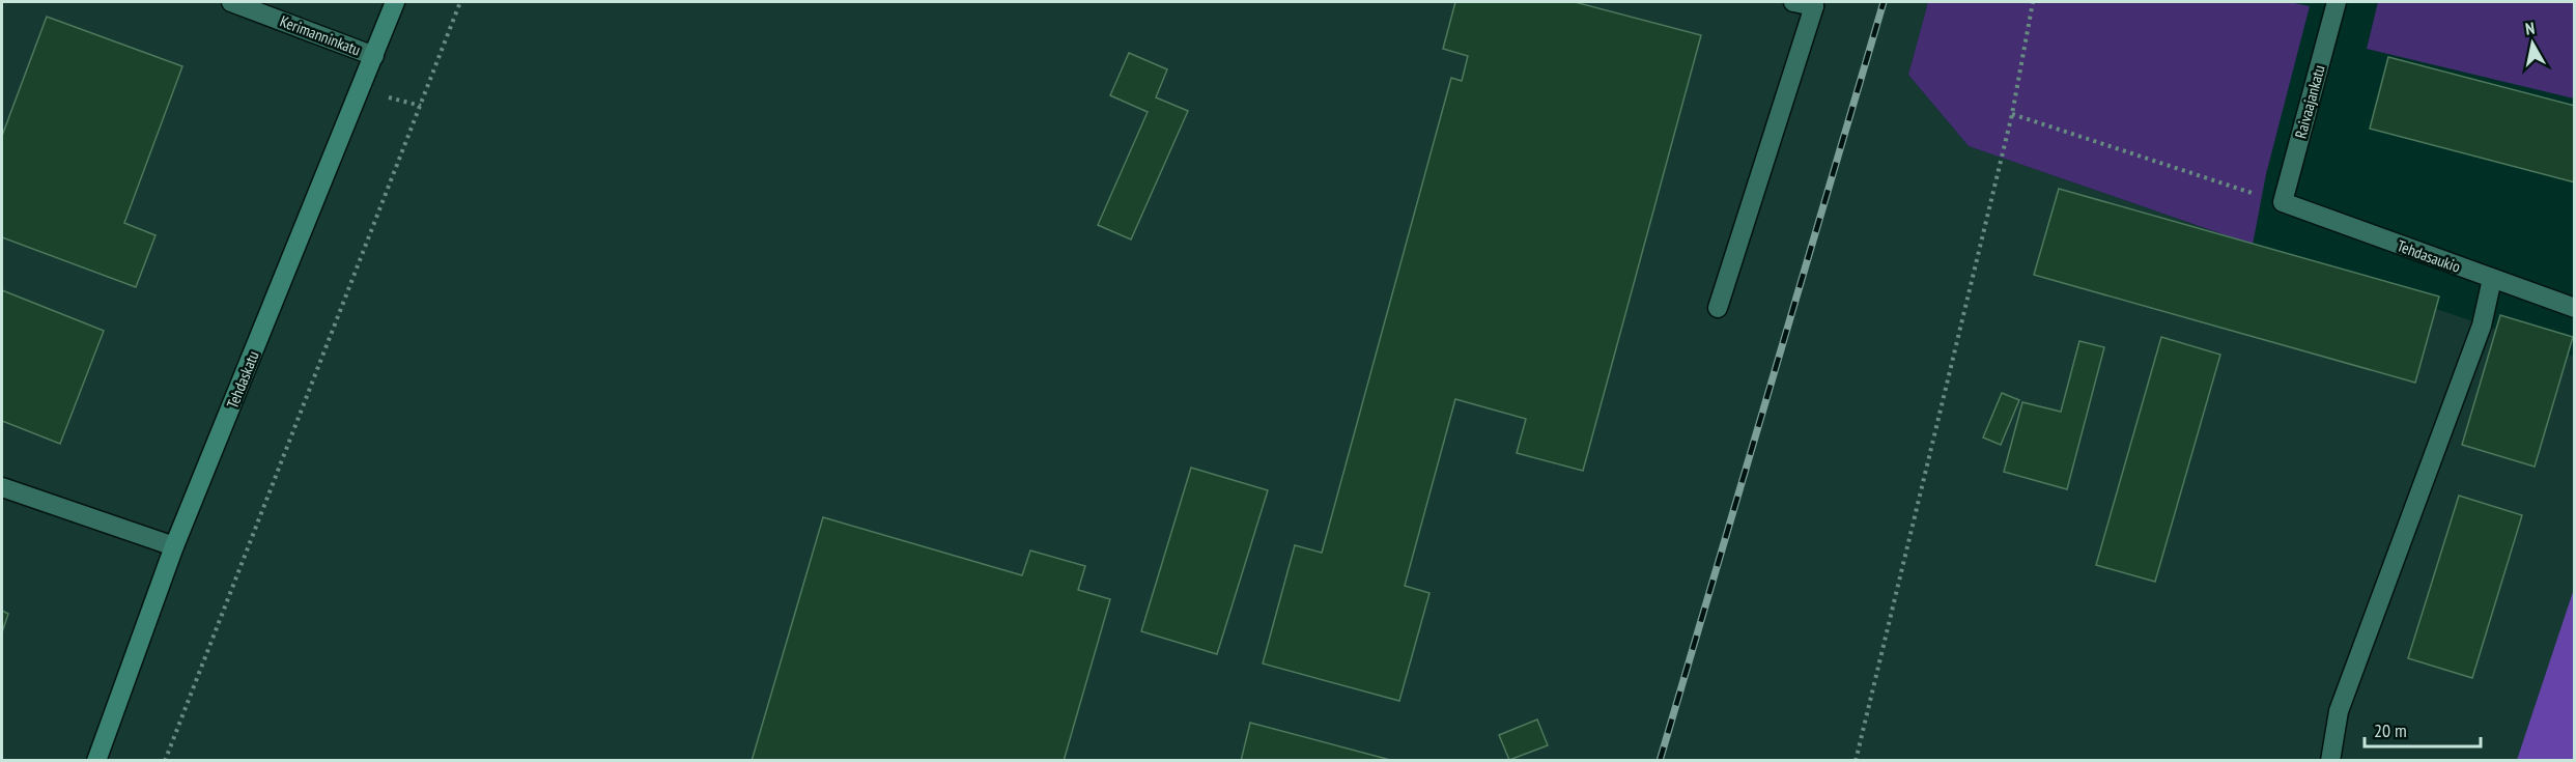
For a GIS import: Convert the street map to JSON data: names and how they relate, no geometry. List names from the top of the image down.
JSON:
{
  "streets": {
    "street": [
      "Kerimanninkatu",
      "Raivaajankatu",
      "Tehdasaukio",
      "Tehdaskatu"
    ]
  },
  "crossings": [
    ["Kerimanninkatu", "Tehdaskatu"],
    ["Raivaajankatu", "Tehdasaukio"]
  ],
  "scale_bar": "20 m",
  "north": "top"
}
